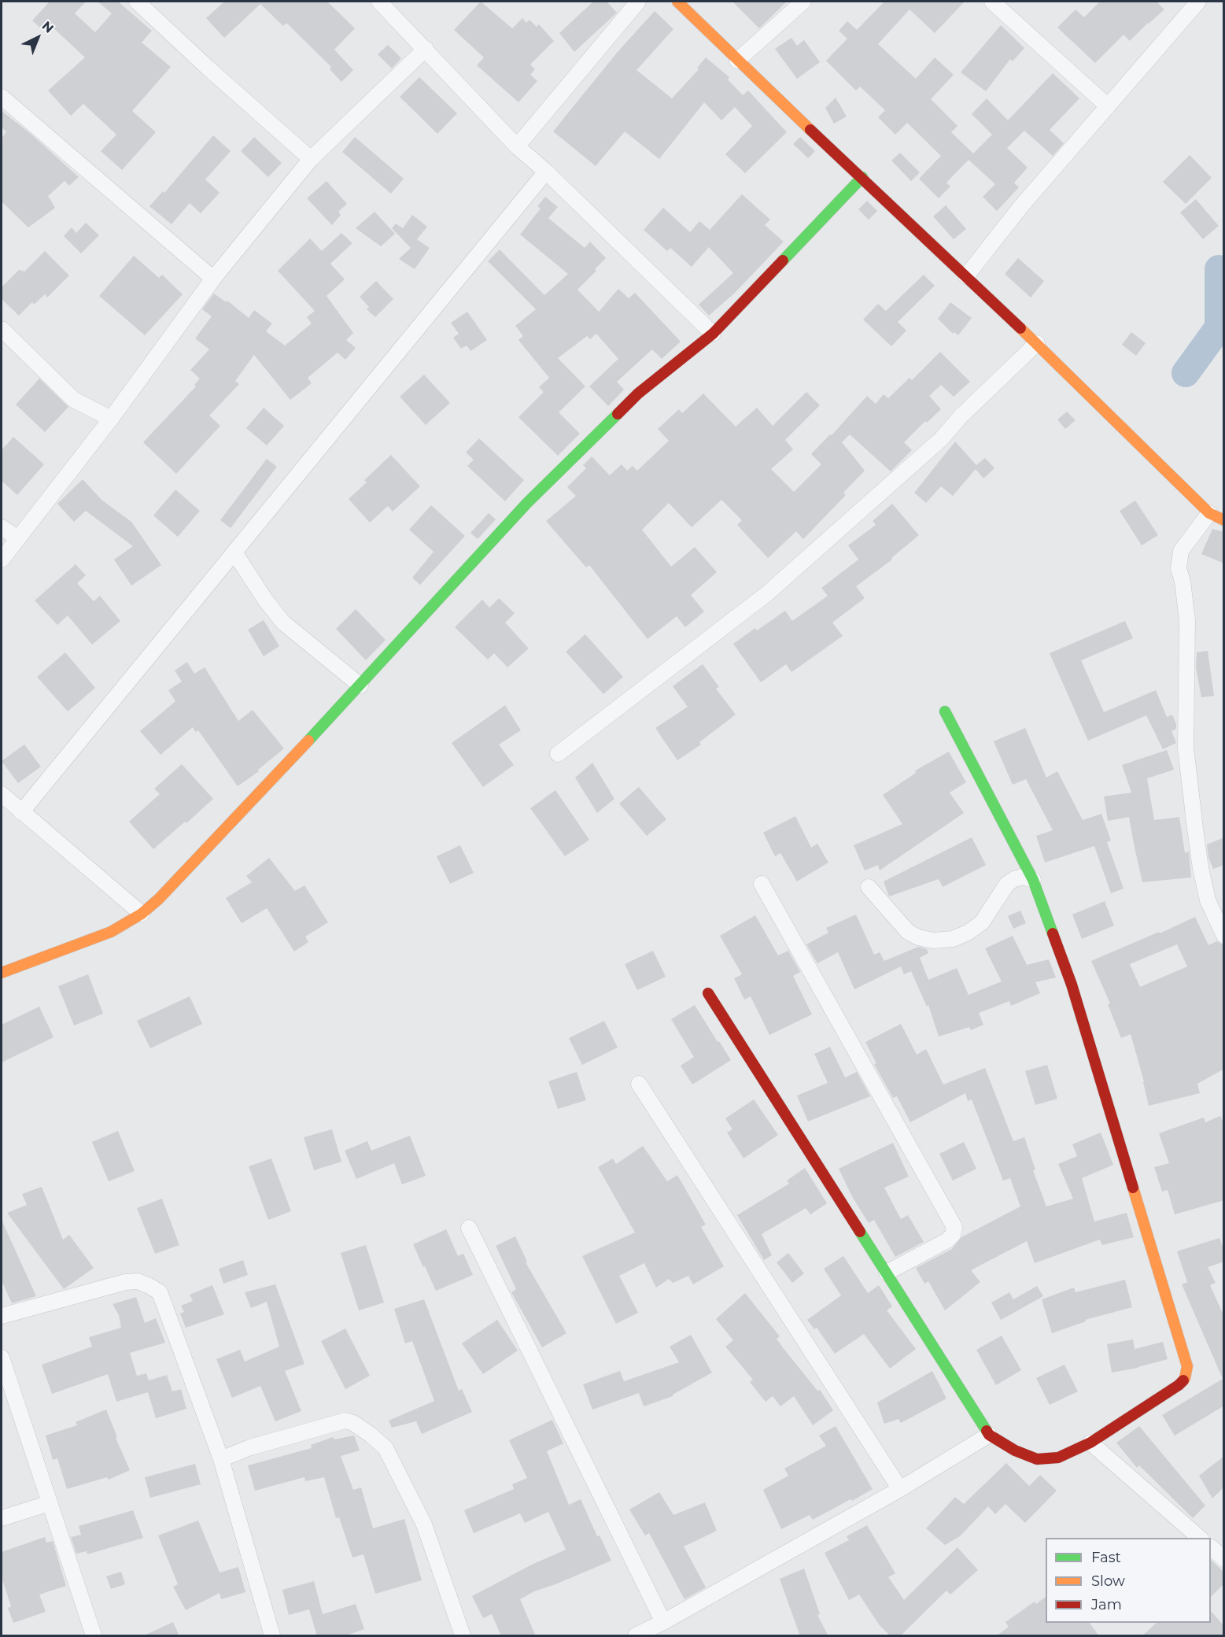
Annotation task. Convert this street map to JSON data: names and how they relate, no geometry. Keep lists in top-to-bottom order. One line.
{"legend":["Fast","Slow","Jam"],"north":"top right"}
